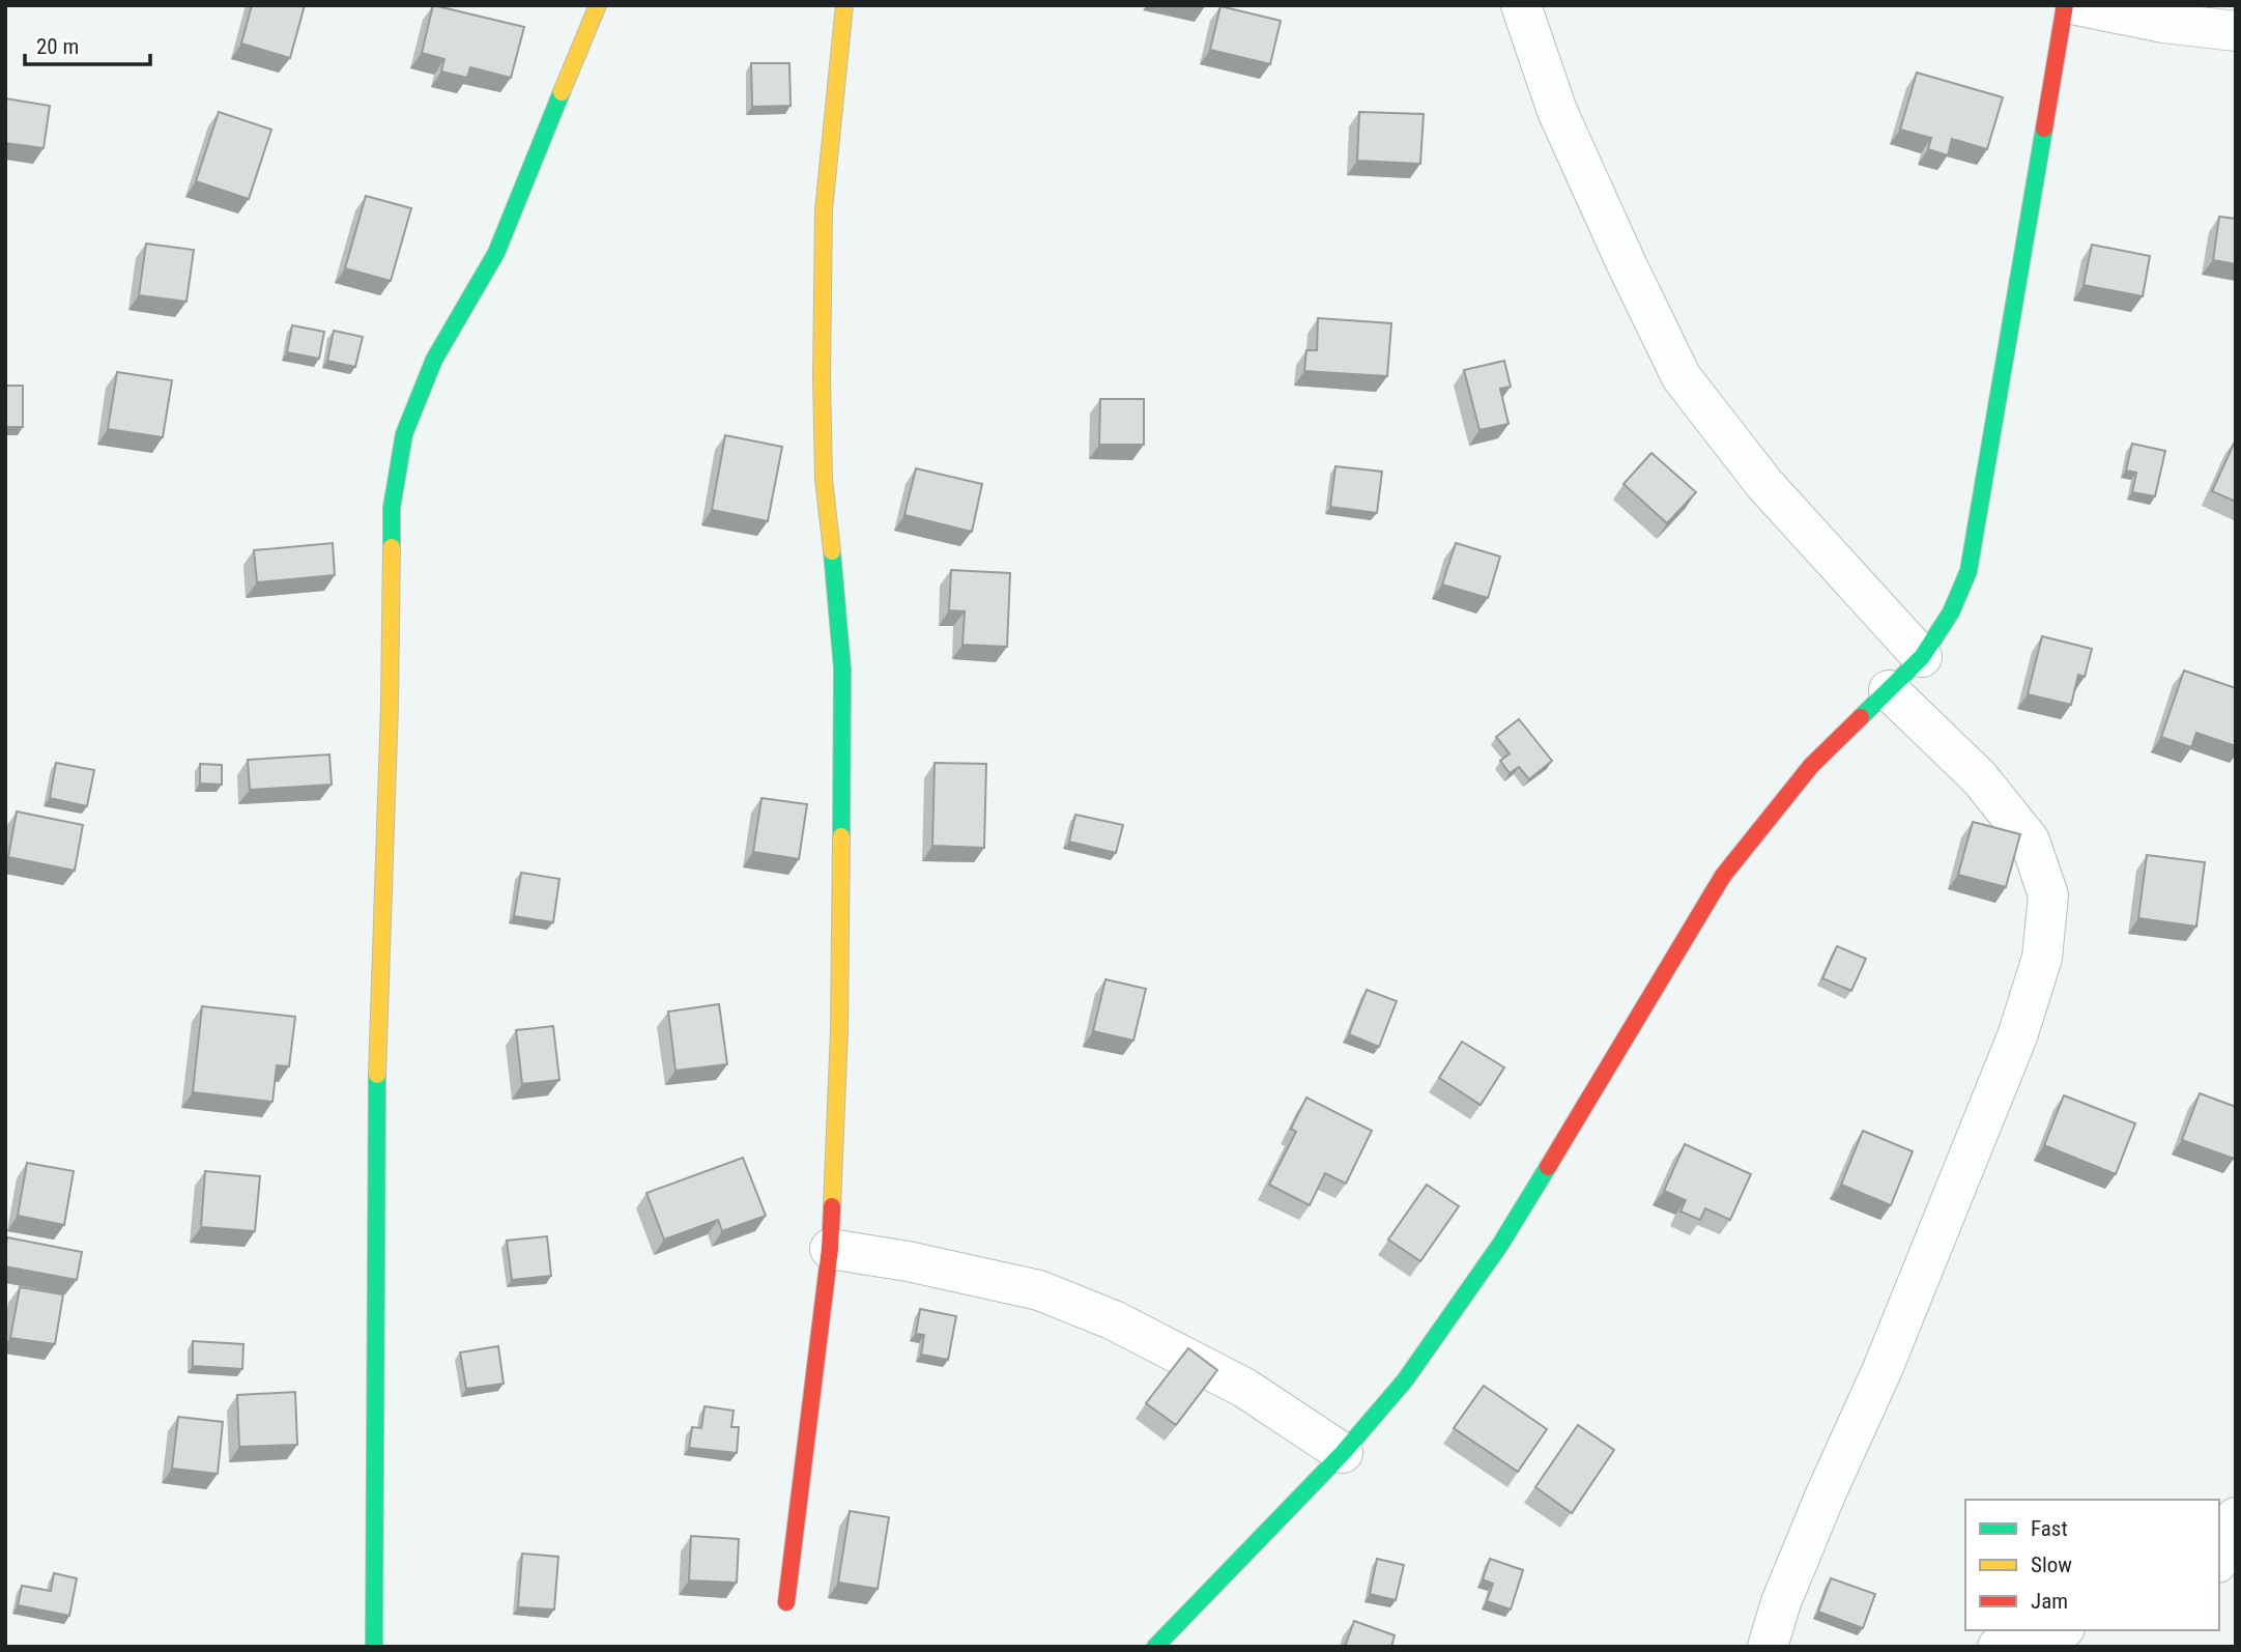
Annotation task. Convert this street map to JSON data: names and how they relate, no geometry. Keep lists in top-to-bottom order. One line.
{"legend":["Fast","Slow","Jam"],"scale_bar":"20 m"}
